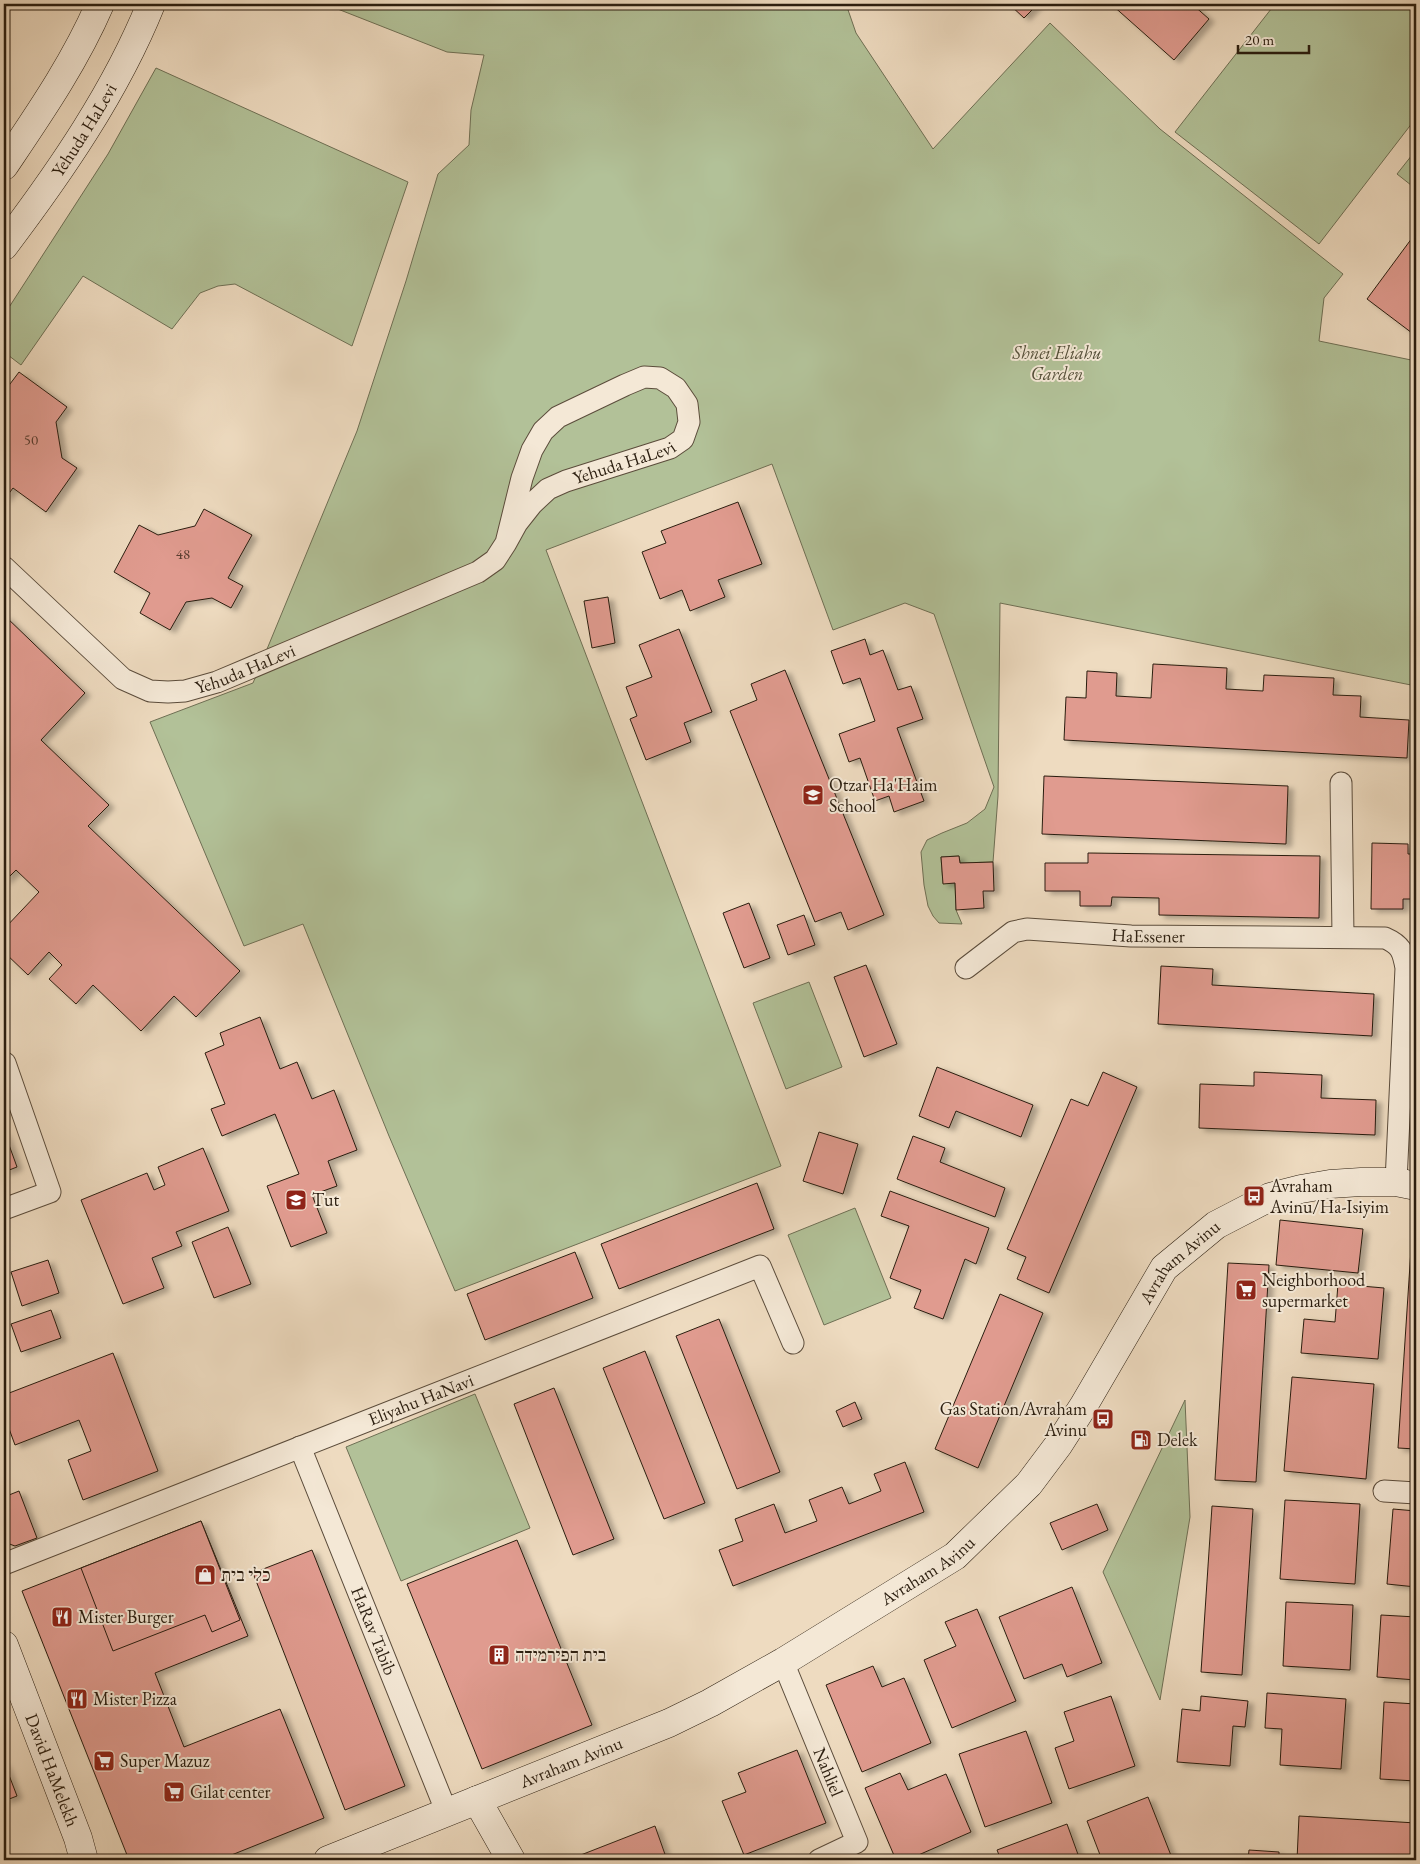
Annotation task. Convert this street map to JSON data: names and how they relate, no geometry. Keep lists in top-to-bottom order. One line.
{"streets":{"street":["Yehuda HaLevi","HaEssener","Avraham Avinu","Eliyahu HaNavi","HaRav Tabib","David HaMelekh","Nahliel"]},"crossings":[["HaEssener","Avraham Avinu"],["Avraham Avinu","HaRav Tabib"],["Avraham Avinu","Nahliel"],["Eliyahu HaNavi","HaRav Tabib"]],"parks":["Shnei Eliahu Garden"],"places":{"school or university":["Otzar Ha'Haim School","Tut"],"bus stop":["Avraham Avinu/Ha-Isiyim","Gas Station/Avraham Avinu"],"supermarket":["Neighborhood supermarket","Super Mazuz","Gilat center"],"fuel station":["Delek"],"shop":["כלי בית"],"restaurant":["Mister Burger","Mister Pizza"],"building":["בית הפירמידה"]},"house_numbers":["50","48"],"scale_bar":"20 m"}
